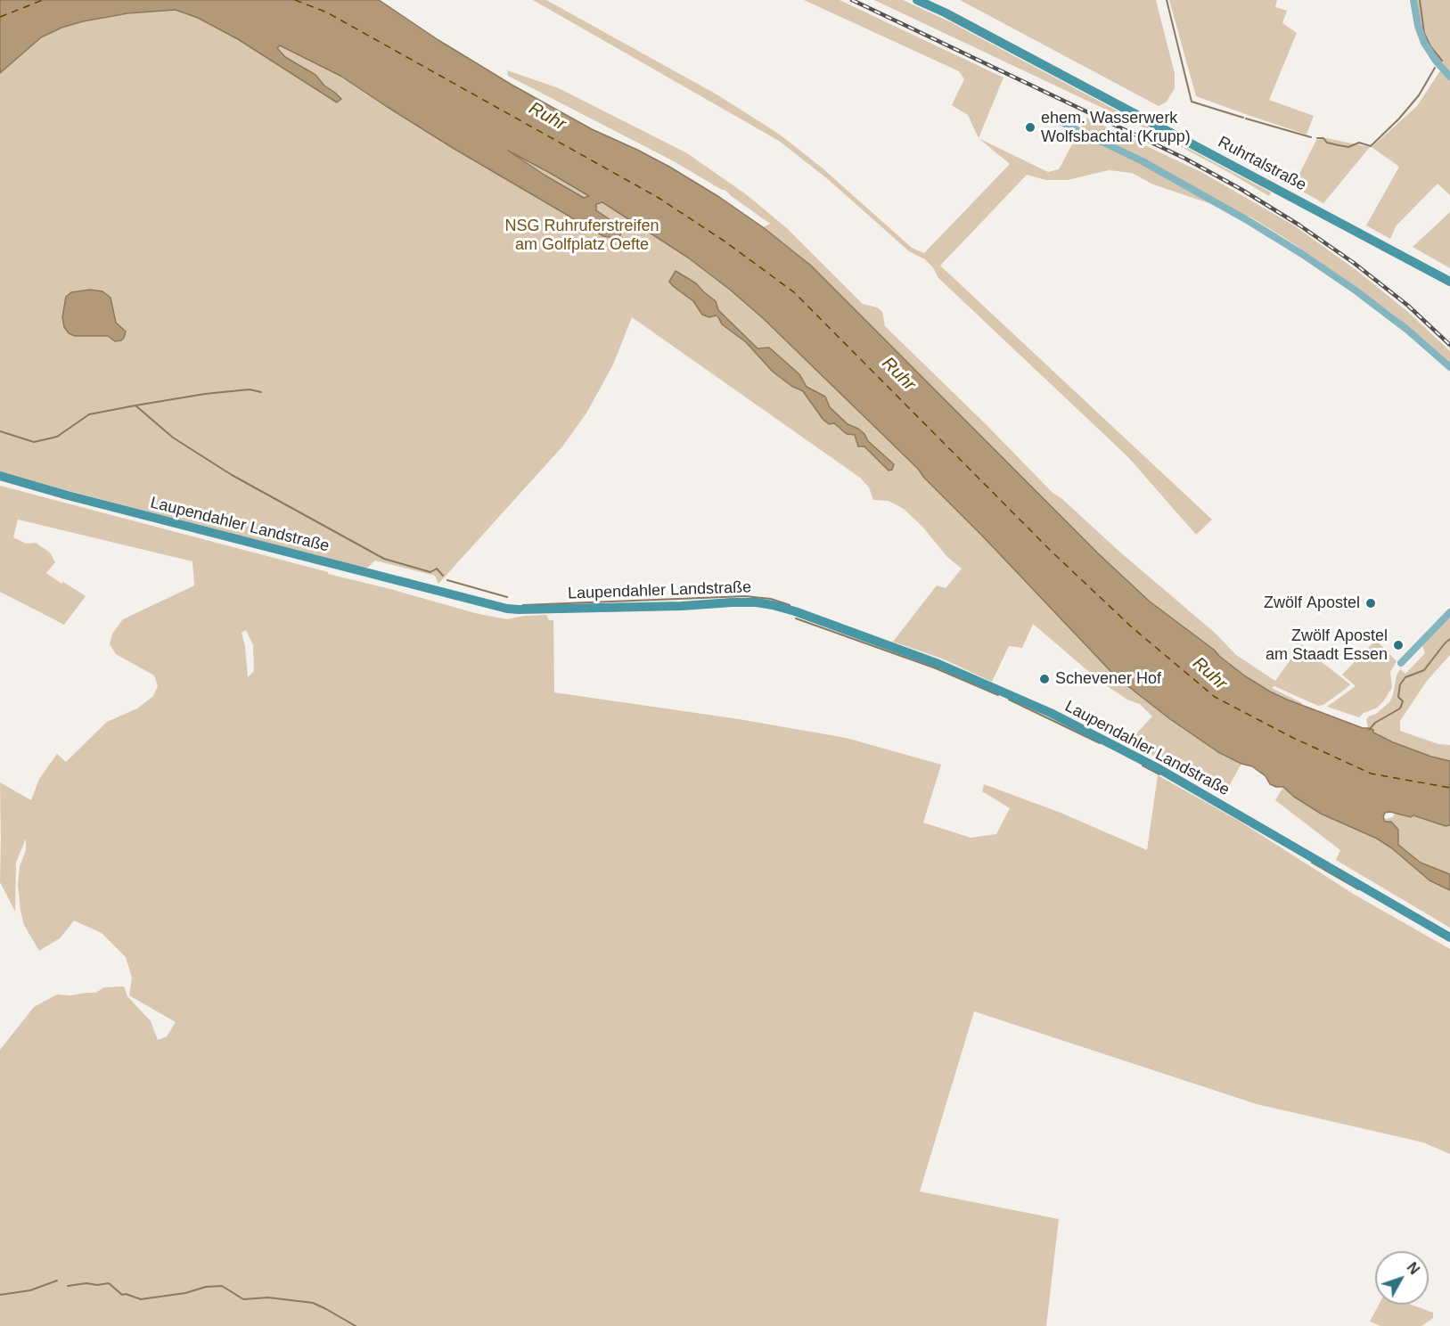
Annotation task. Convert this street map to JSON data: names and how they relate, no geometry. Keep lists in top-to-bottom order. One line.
{"streets":{"main road":["Ruhrtalstraße","Laupendahler Landstraße"]},"water":["Ruhr"],"parks":["NSG Ruhruferstreifen am Golfplatz Oefte"],"places":["ehem. Wasserwerk Wolfsbachtal (Krupp)","Zwölf Apostel","Zwölf Apostel am Staadt Essen","Schevener Hof"],"north":"top right"}
